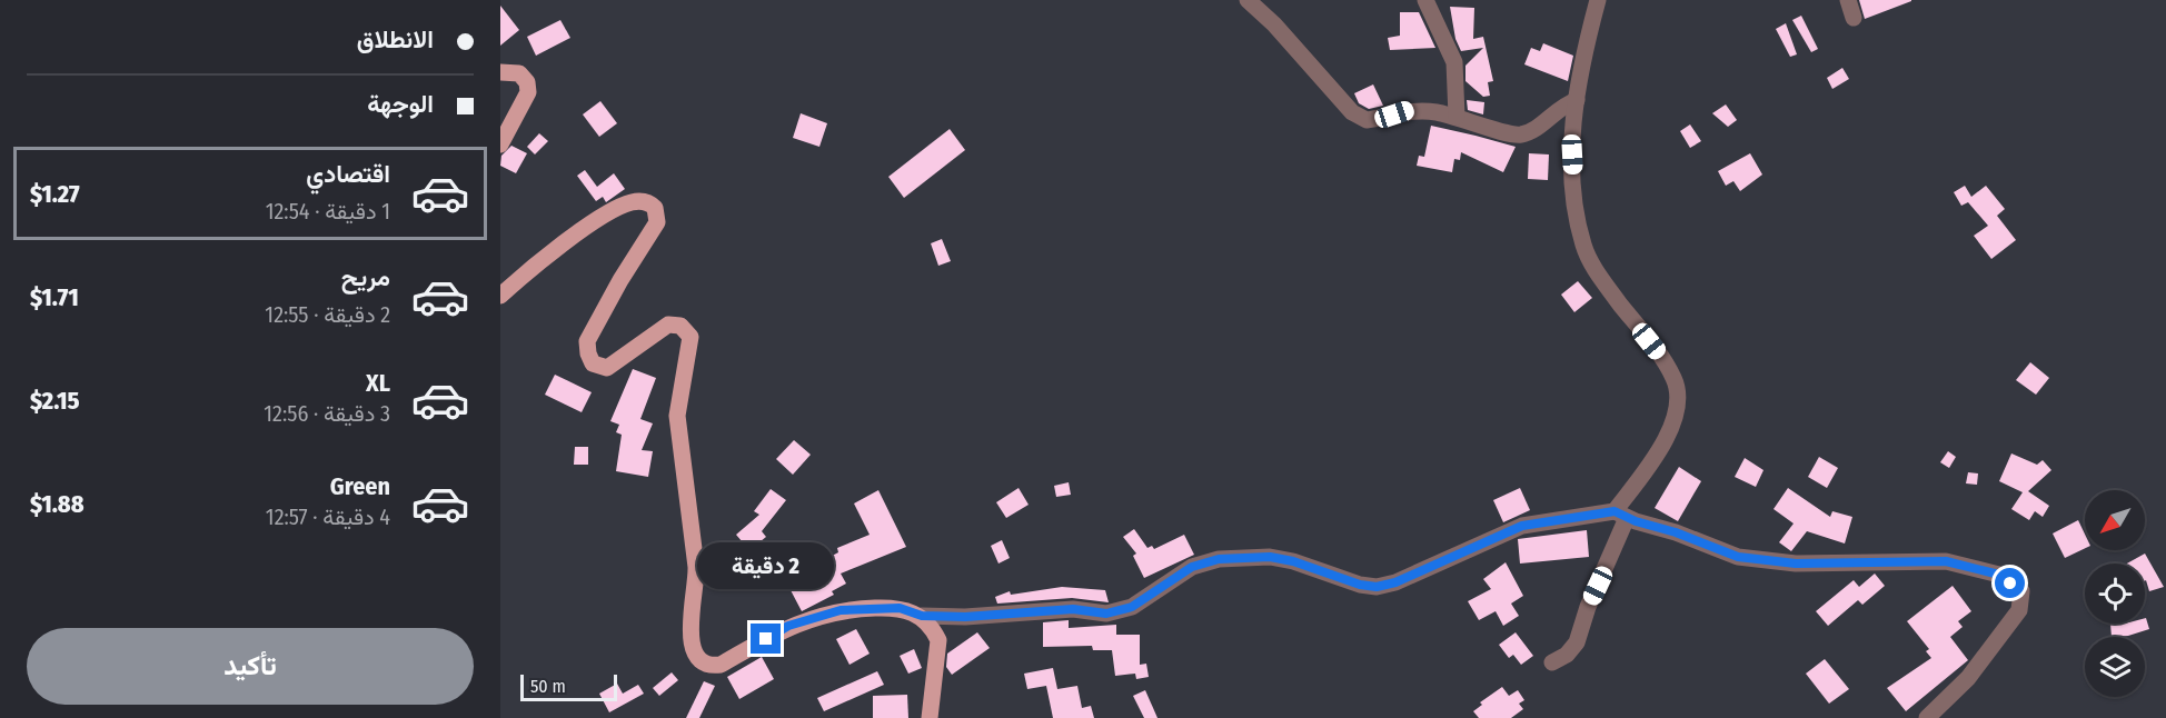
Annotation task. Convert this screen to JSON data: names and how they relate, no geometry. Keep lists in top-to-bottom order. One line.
{"scale_bar":"50 m","north":"bottom left","page":{"banner":["الانطلاق","الوجهة"],"list":[{"name":"اقتصادي","note":"1 دقيقة · 12:54","value":"$1.27"},{"name":"مريح","note":"2 دقيقة · 12:55","value":"$1.71"},{"name":"XL","note":"3 دقيقة · 12:56","value":"$2.15"},{"name":"Green","note":"4 دقيقة · 12:57","value":"$1.88"}],"bubble":"2 دقيقة","buttons":"تأكيد","scale":"50 m"}}
